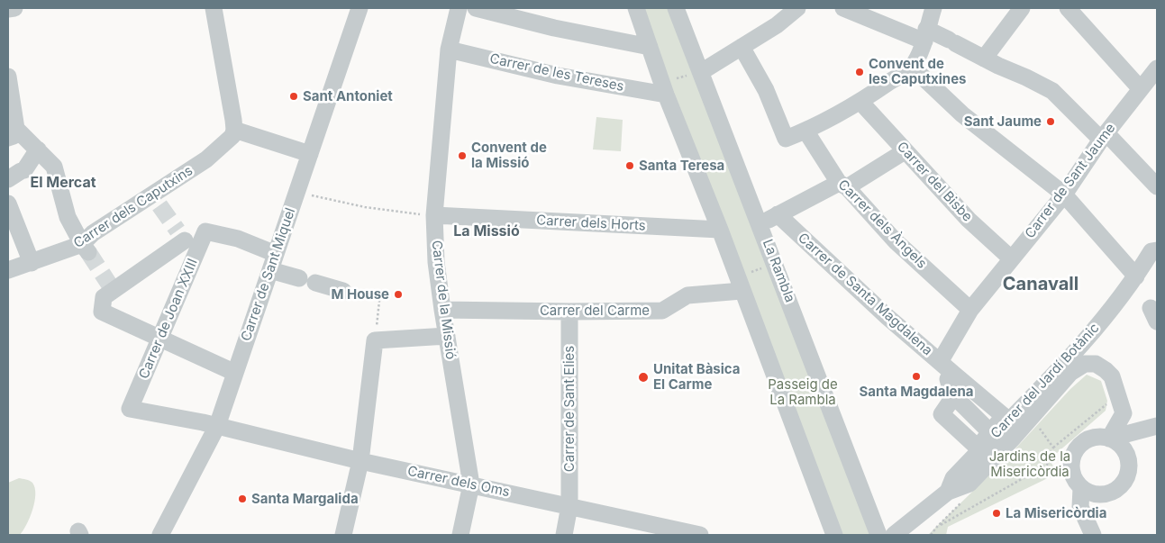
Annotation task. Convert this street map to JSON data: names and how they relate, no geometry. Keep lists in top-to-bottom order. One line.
{"streets":{"street":["Carrer de les Tereses","Carrer de Sant Jaume","Carrer del Bisbe","Carrer dels Caputxins","Carrer dels Horts","Carrer dels Àngels","La Rambla","Carrer de Sant Miquel","Carrer de Santa Magdalena","Carrer de la Missió","Carrer del Carme","Carrer de Joan XXIII","Carrer del Jardí Botànic","Carrer de Sant Elies","Carrer dels Oms"]},"crossings":[["Carrer de les Tereses","Carrer de la Missió"],["Carrer de Sant Jaume","Carrer del Bisbe"],["Carrer de Sant Jaume","Carrer dels Àngels"],["Carrer de Sant Jaume","Carrer de Santa Magdalena"],["Carrer dels Horts","Carrer de la Missió"],["Carrer de Sant Miquel","Carrer dels Oms"],["Carrer de Santa Magdalena","Carrer del Jardí Botànic"],["Carrer de la Missió","Carrer del Carme"],["Carrer de la Missió","Carrer dels Oms"],["Carrer del Carme","Carrer de Sant Elies"],["Carrer de Joan XXIII","Carrer dels Oms"],["Carrer de Sant Elies","Carrer dels Oms"]],"districts":["El Mercat","La Missió","Canavall"],"parks":["Passeig de La Rambla","Jardins de la Misericòrdia"],"places":["Convent de les Caputxines","Sant Antoniet","Sant Jaume","Convent de la Missió","Santa Teresa","M House","Santa Magdalena","Unitat Bàsica El Carme","Santa Margalida","La Misericòrdia"]}
